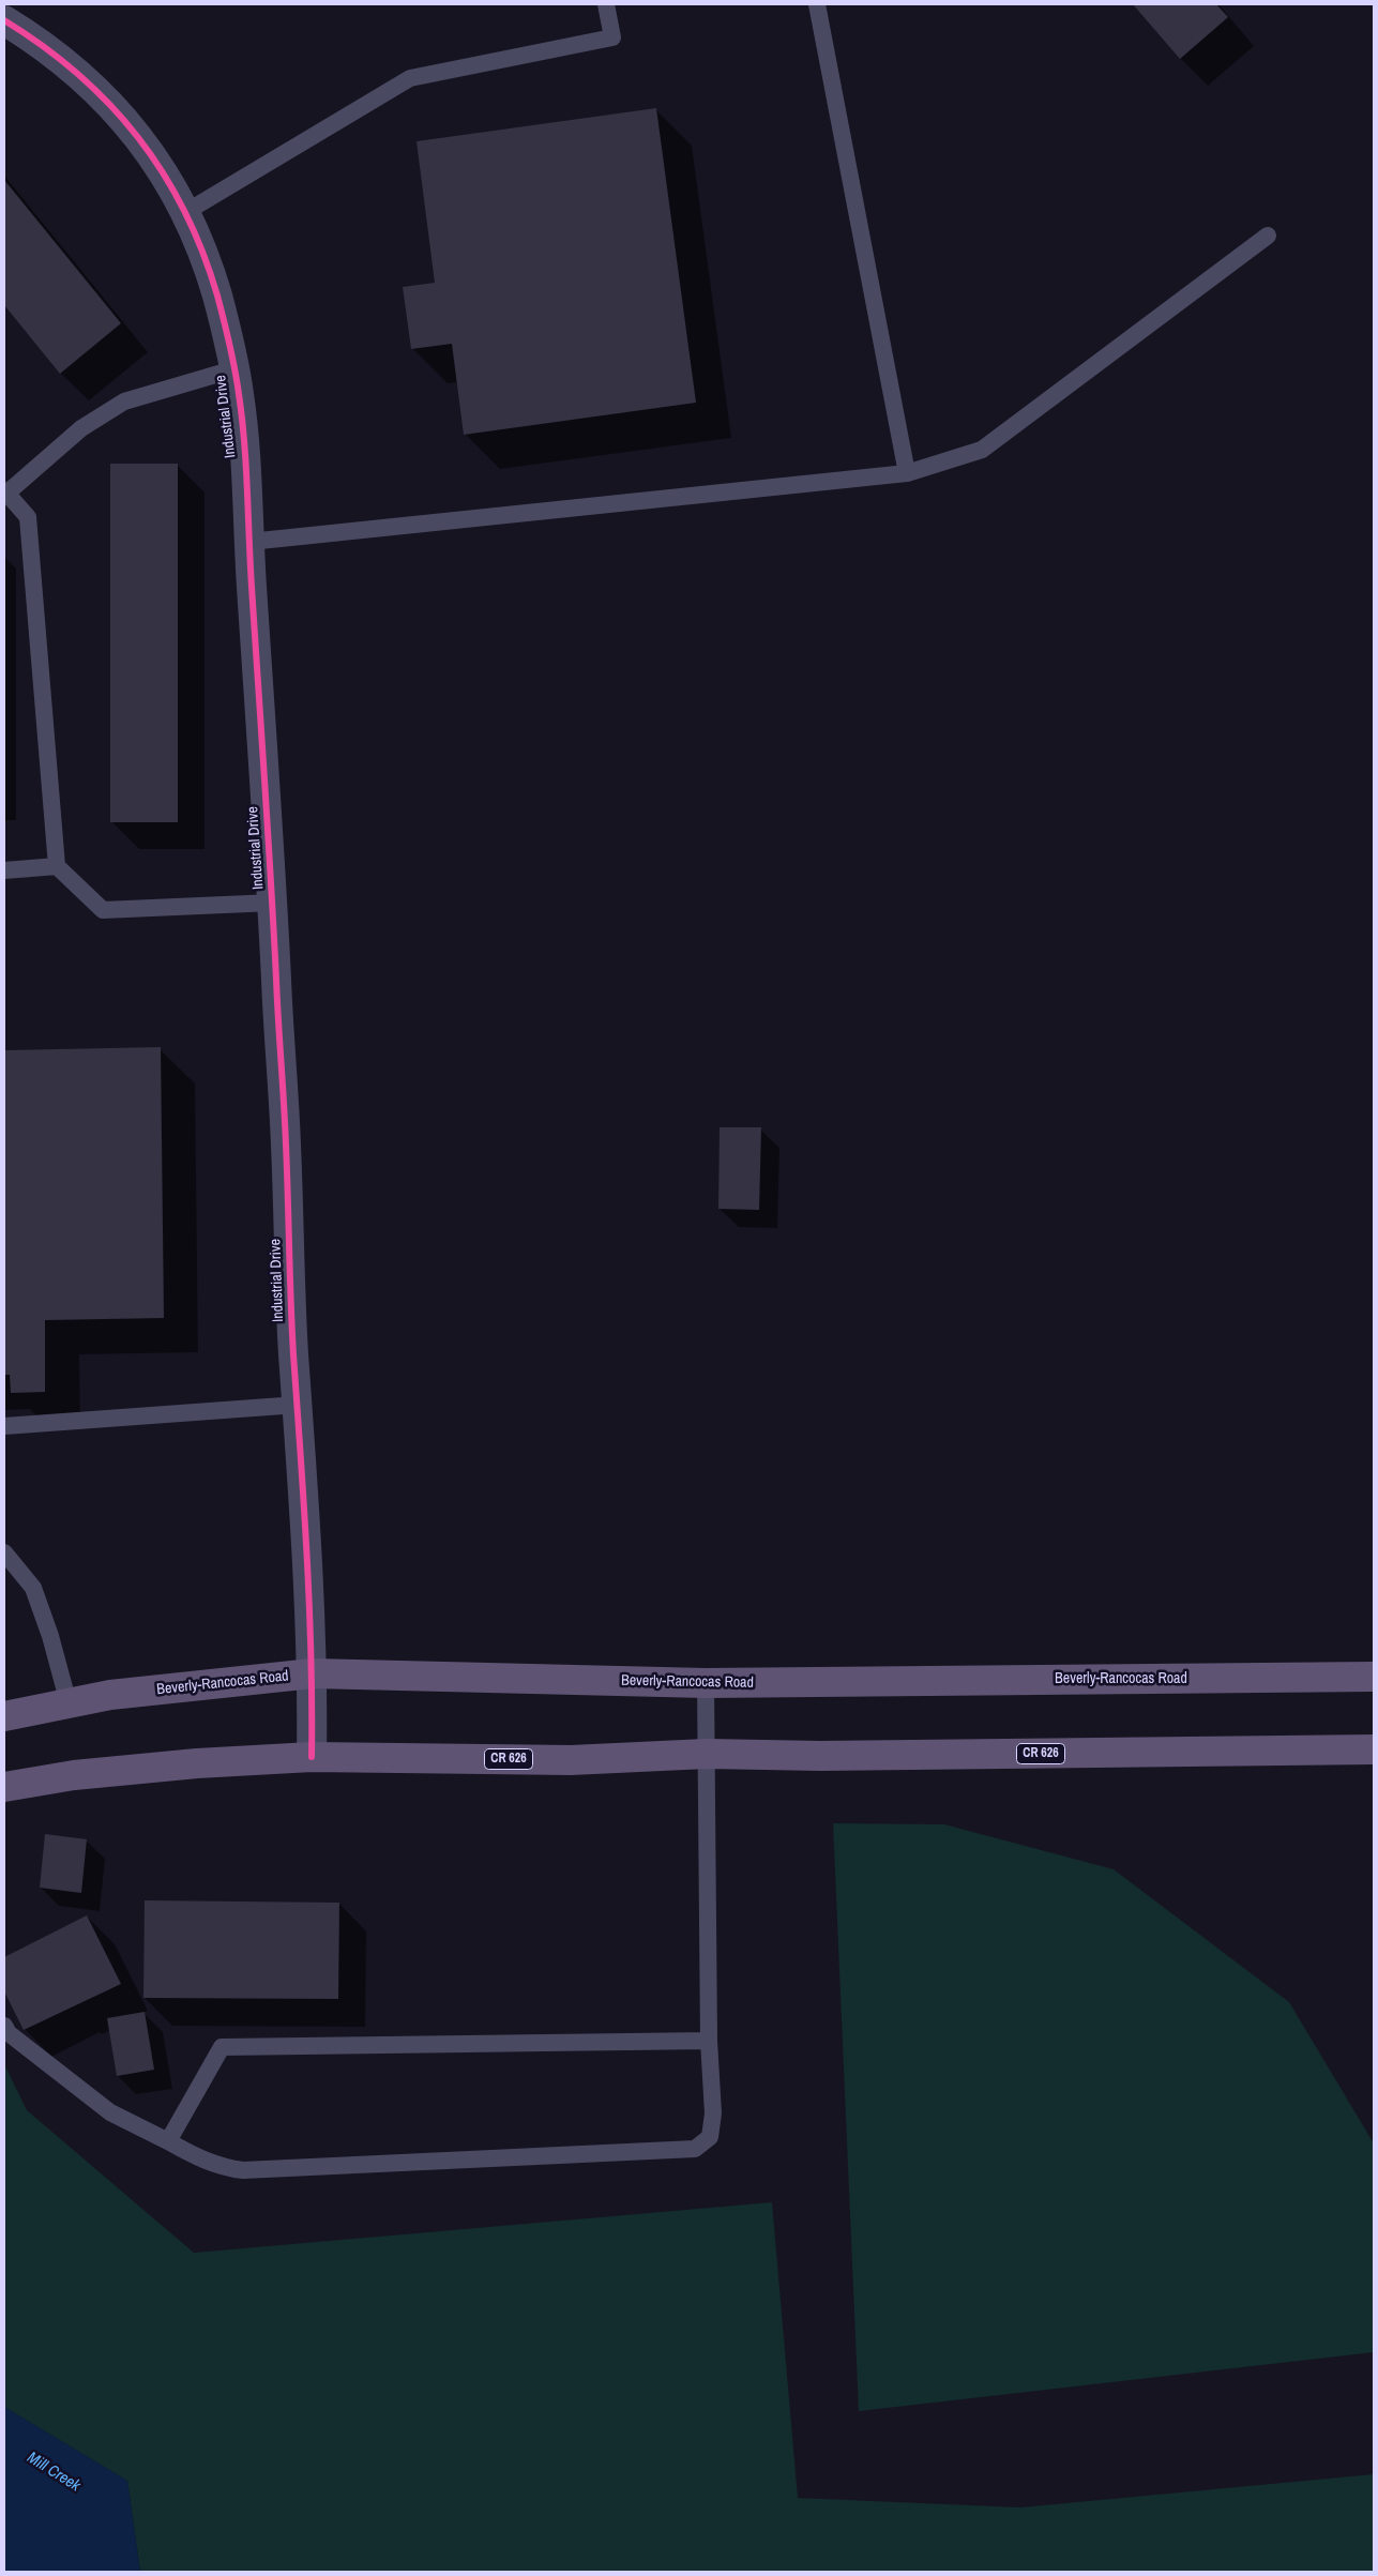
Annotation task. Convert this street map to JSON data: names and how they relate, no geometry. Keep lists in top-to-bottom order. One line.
{"streets":{"main road":["Beverly-Rancocas Road","CR 626"],"street":["Industrial Drive"]},"crossings":[["Industrial Drive","Beverly-Rancocas Road"],["Industrial Drive","CR 626"]],"water":["Mill Creek"]}
